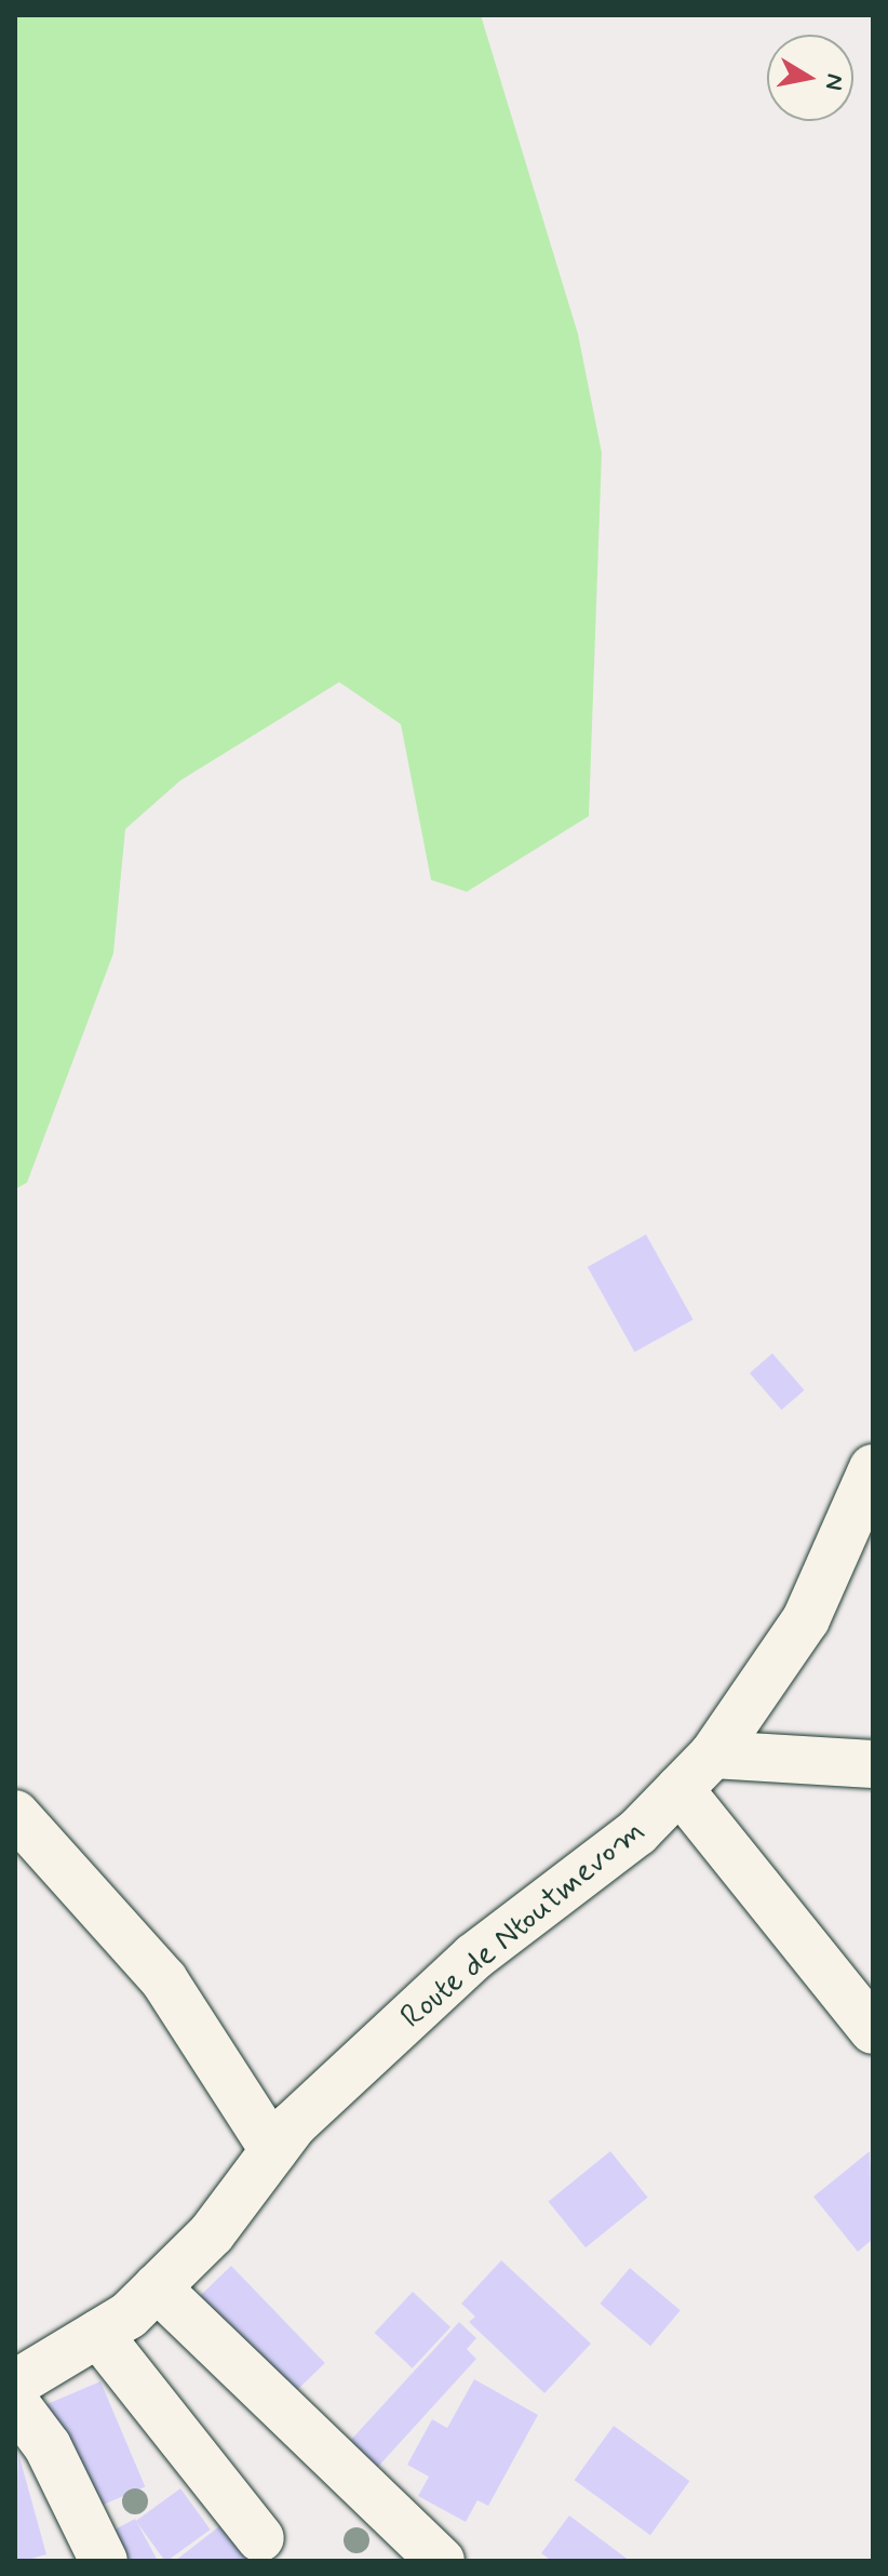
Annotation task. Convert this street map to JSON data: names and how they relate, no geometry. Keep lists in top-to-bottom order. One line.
{"streets":{"street":["Route de Ntoutmevom"]},"north":"right"}
